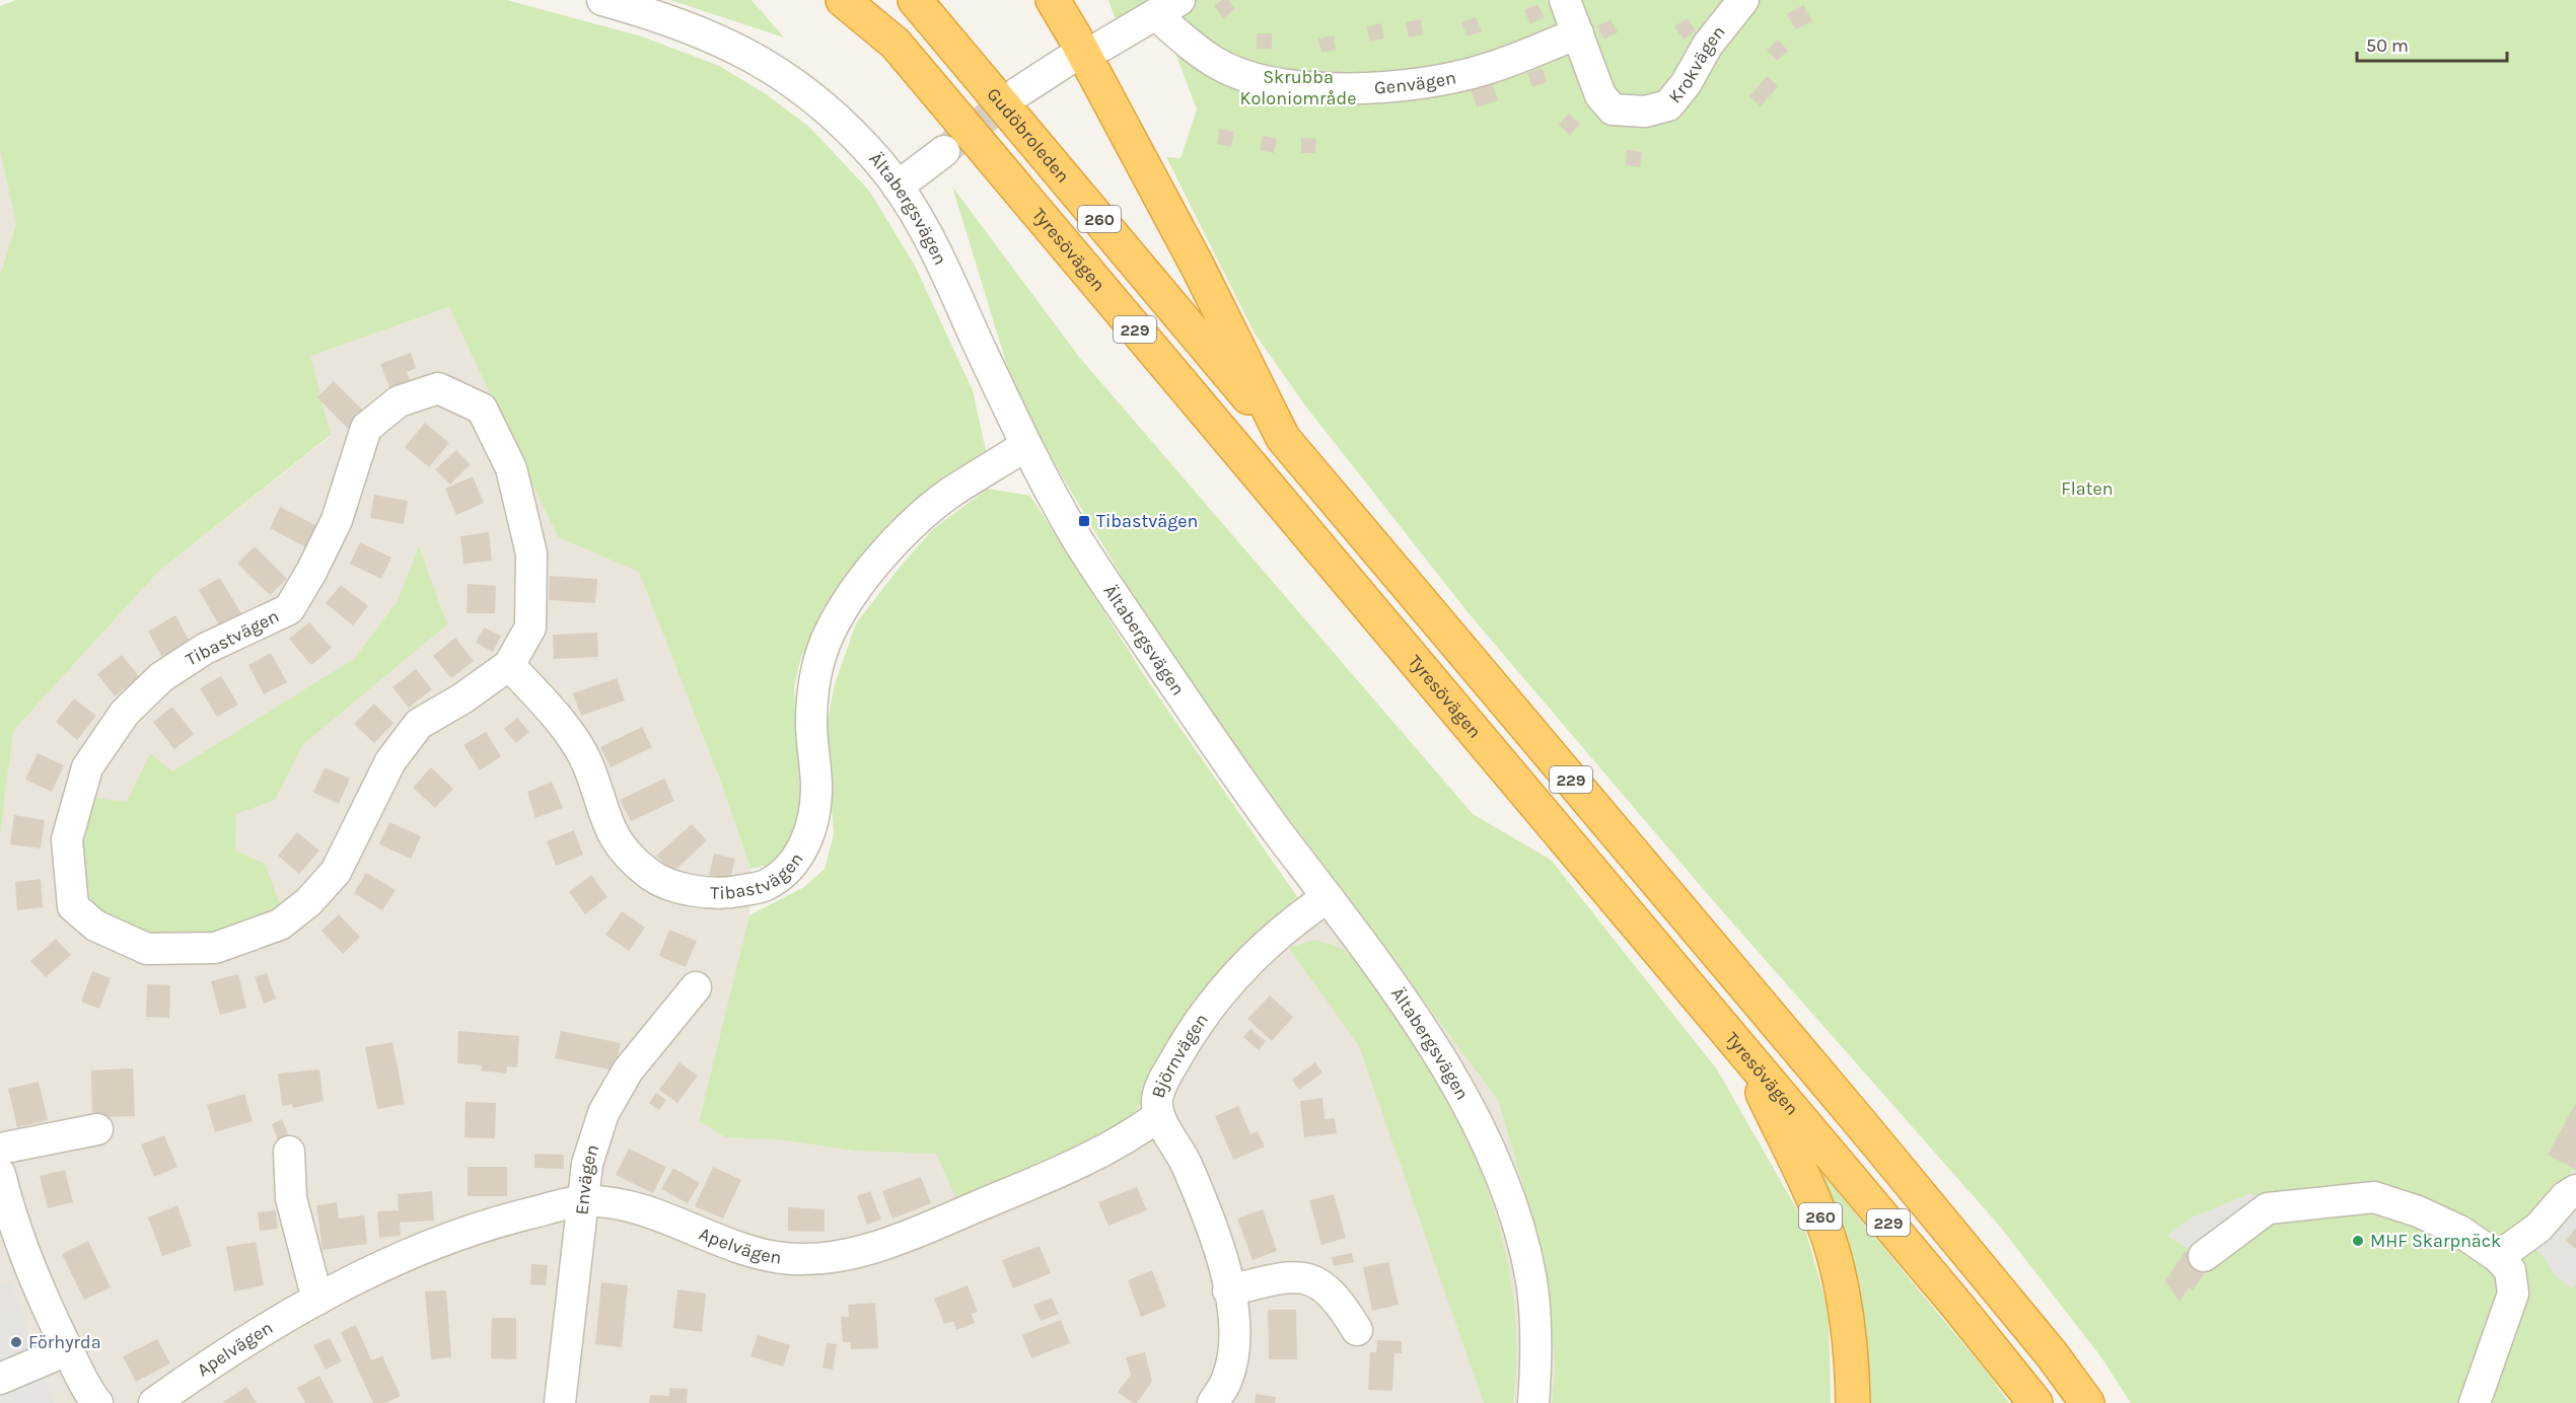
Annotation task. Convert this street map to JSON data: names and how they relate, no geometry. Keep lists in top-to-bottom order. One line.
{"streets":{"highway":["Gudöbroleden","260","Tyresövägen","229"],"street":["Krokvägen","Genvägen","Ältabergsvägen","Tibastvägen","Björnvägen","Envägen","Apelvägen"]},"crossings":[["Krokvägen","Genvägen"],["Gudöbroleden","229"],["Ältabergsvägen","Tibastvägen"],["Ältabergsvägen","Björnvägen"],["260","Tyresövägen"],["Björnvägen","Apelvägen"],["Envägen","Apelvägen"]],"parks":["Skrubba Koloniområde","Flaten"],"places":{"transit":["Tibastvägen"],"other":["MHF Skarpnäck","Förhyrda"]},"scale_bar":"50 m"}
